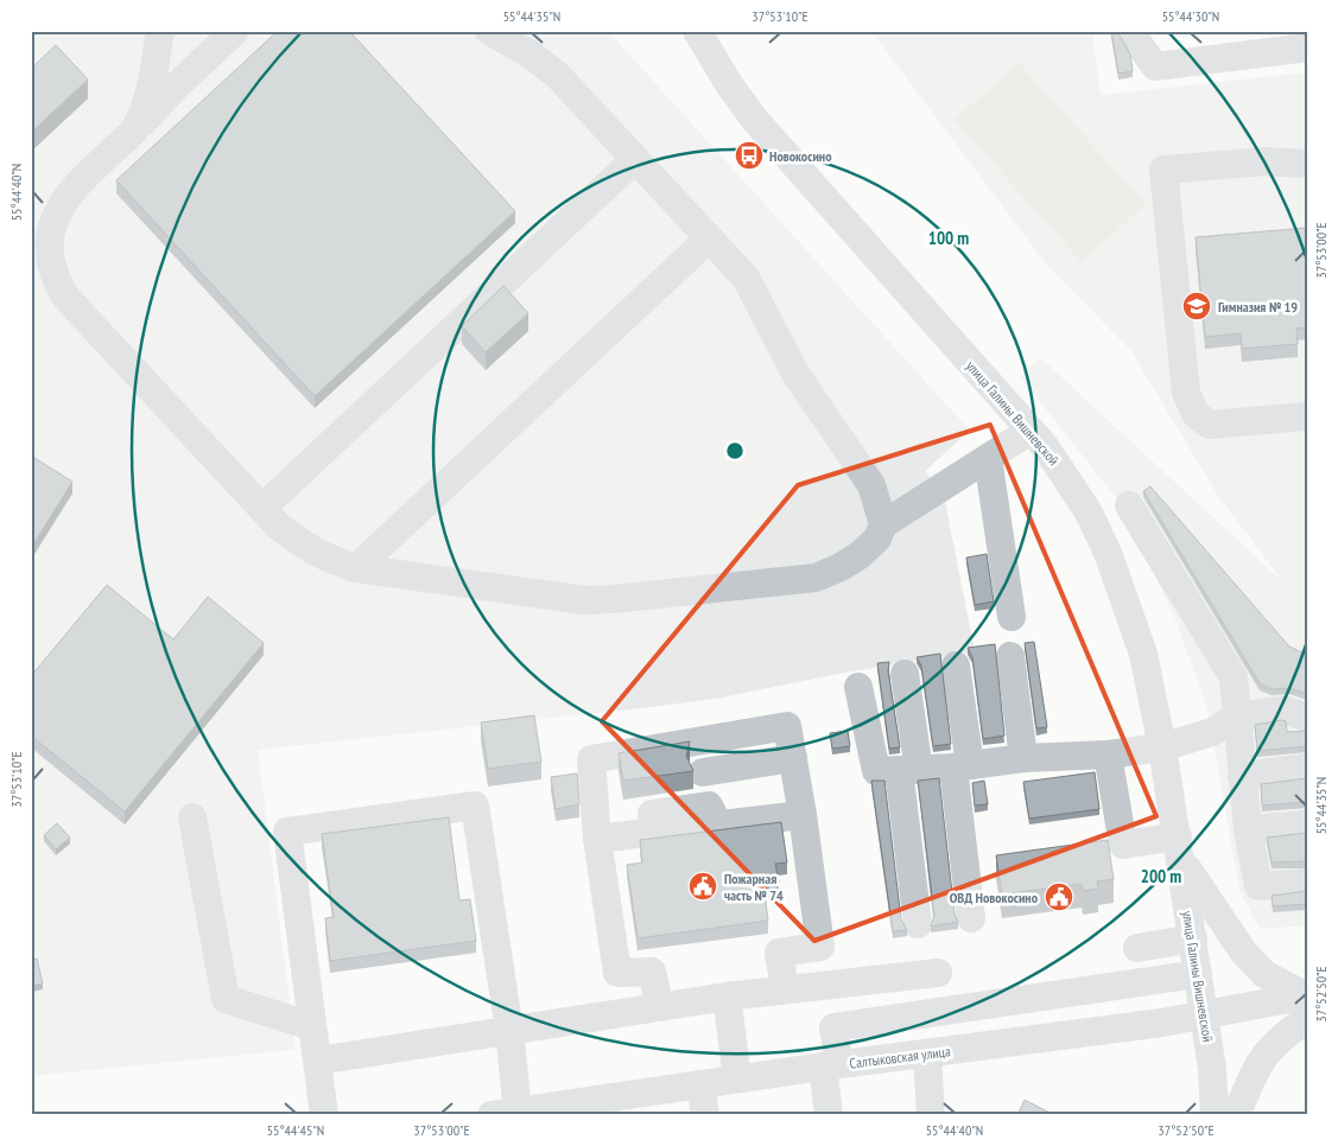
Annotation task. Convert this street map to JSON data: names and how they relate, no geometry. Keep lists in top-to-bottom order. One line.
{"streets":{"street":["улица Галины Вишневской","Салтыковская улица"]},"crossings":[["улица Галины Вишневской","Салтыковская улица"]],"places":{"bus stop":["Новокосино"],"school or university":["Гимназия № 19"],"public building":["Пожарная часть № 74","ОВД Новокосино"]},"coordinates":["55°44'35\"N","37°53'10\"E","55°44'30\"N","55°44'40\"N","37°53'00\"E","37°52'50\"E","55°44'45\"N"],"rings":["100 m","200 m"]}
